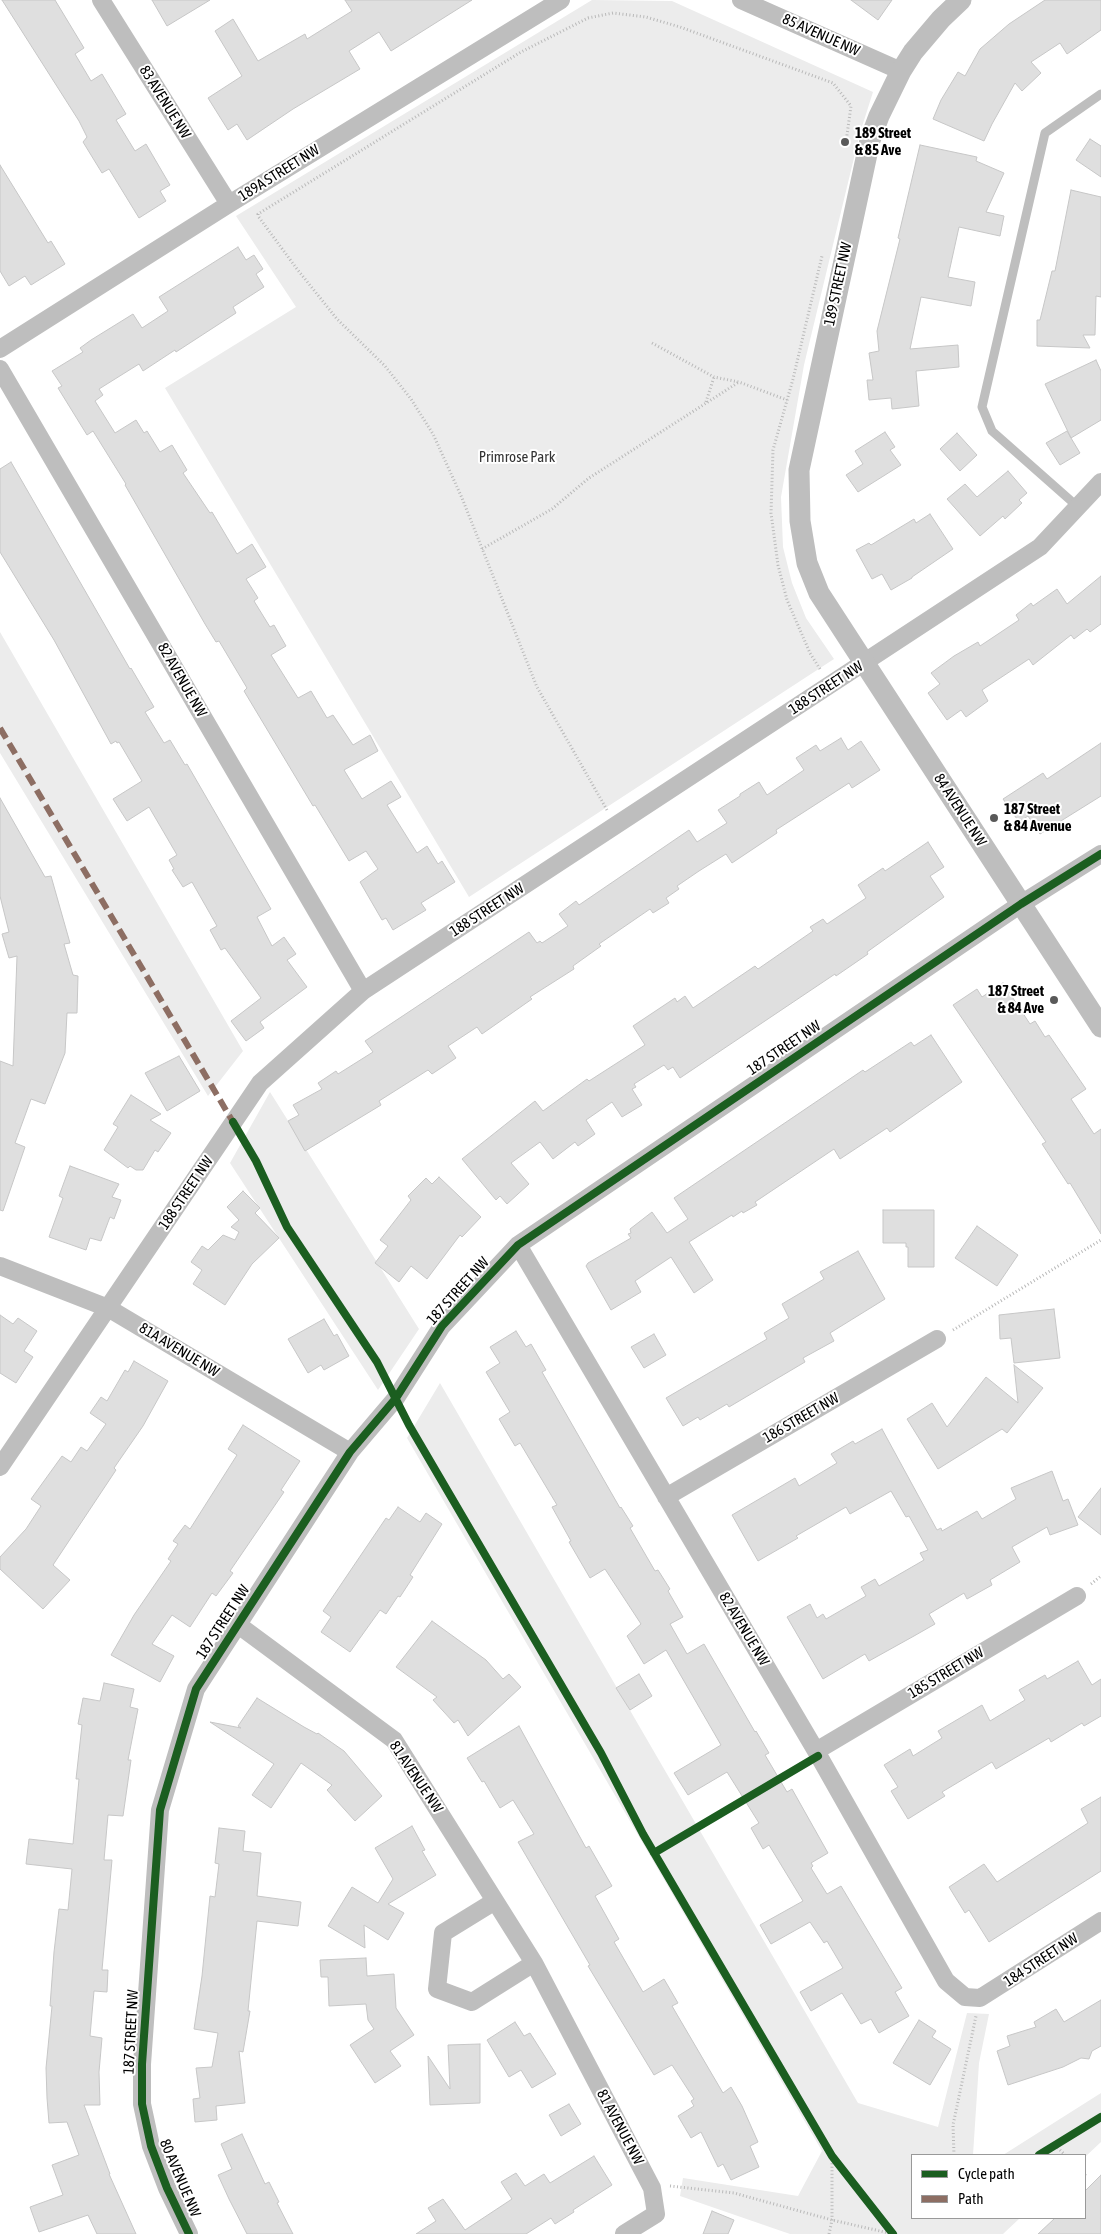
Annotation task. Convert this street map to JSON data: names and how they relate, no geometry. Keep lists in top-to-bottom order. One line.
{"streets":{"street":["85 AVENUE NW","83 AVENUE NW","189A STREET NW","189 STREET NW","82 AVENUE NW","188 STREET NW","84 AVENUE NW","187 STREET NW","81A AVENUE NW","186 STREET NW","185 STREET NW","81 AVENUE NW","184 STREET NW","80 AVENUE NW"]},"crossings":[["85 AVENUE NW","189 STREET NW"],["83 AVENUE NW","189A STREET NW"],["189 STREET NW","84 AVENUE NW"],["82 AVENUE NW","188 STREET NW"],["82 AVENUE NW","187 STREET NW"],["82 AVENUE NW","186 STREET NW"],["82 AVENUE NW","185 STREET NW"],["82 AVENUE NW","184 STREET NW"],["188 STREET NW","84 AVENUE NW"],["188 STREET NW","81A AVENUE NW"],["84 AVENUE NW","187 STREET NW"],["187 STREET NW","81A AVENUE NW"],["187 STREET NW","81 AVENUE NW"],["187 STREET NW","80 AVENUE NW"]],"parks":["Primrose Park"],"places":["189 Street & 85 Ave","187 Street & 84 Avenue","187 Street & 84 Ave"],"legend":["Cycle path","Path"]}
